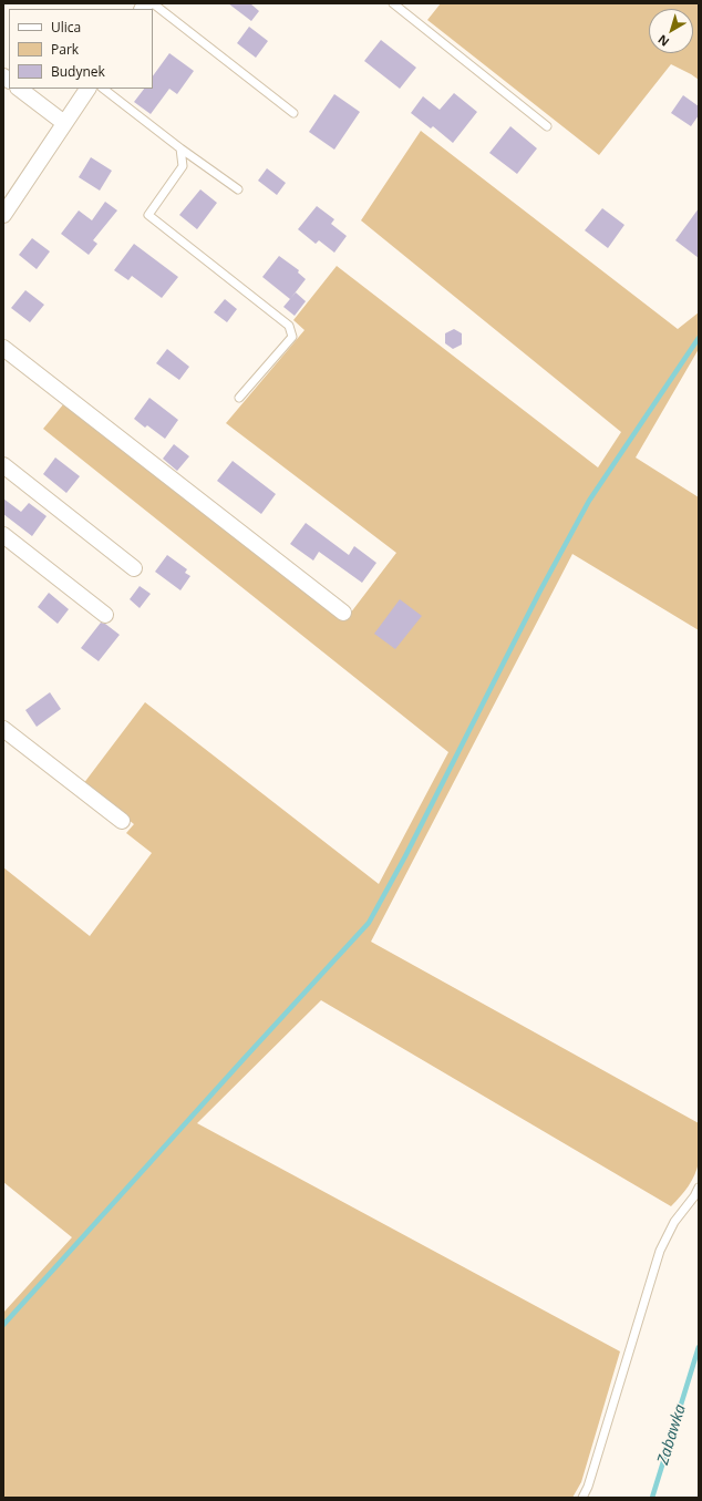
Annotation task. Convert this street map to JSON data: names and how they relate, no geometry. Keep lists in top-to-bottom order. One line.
{"water":["Zabawka"],"legend":["Ulica","Park","Budynek"],"north":"bottom left"}
